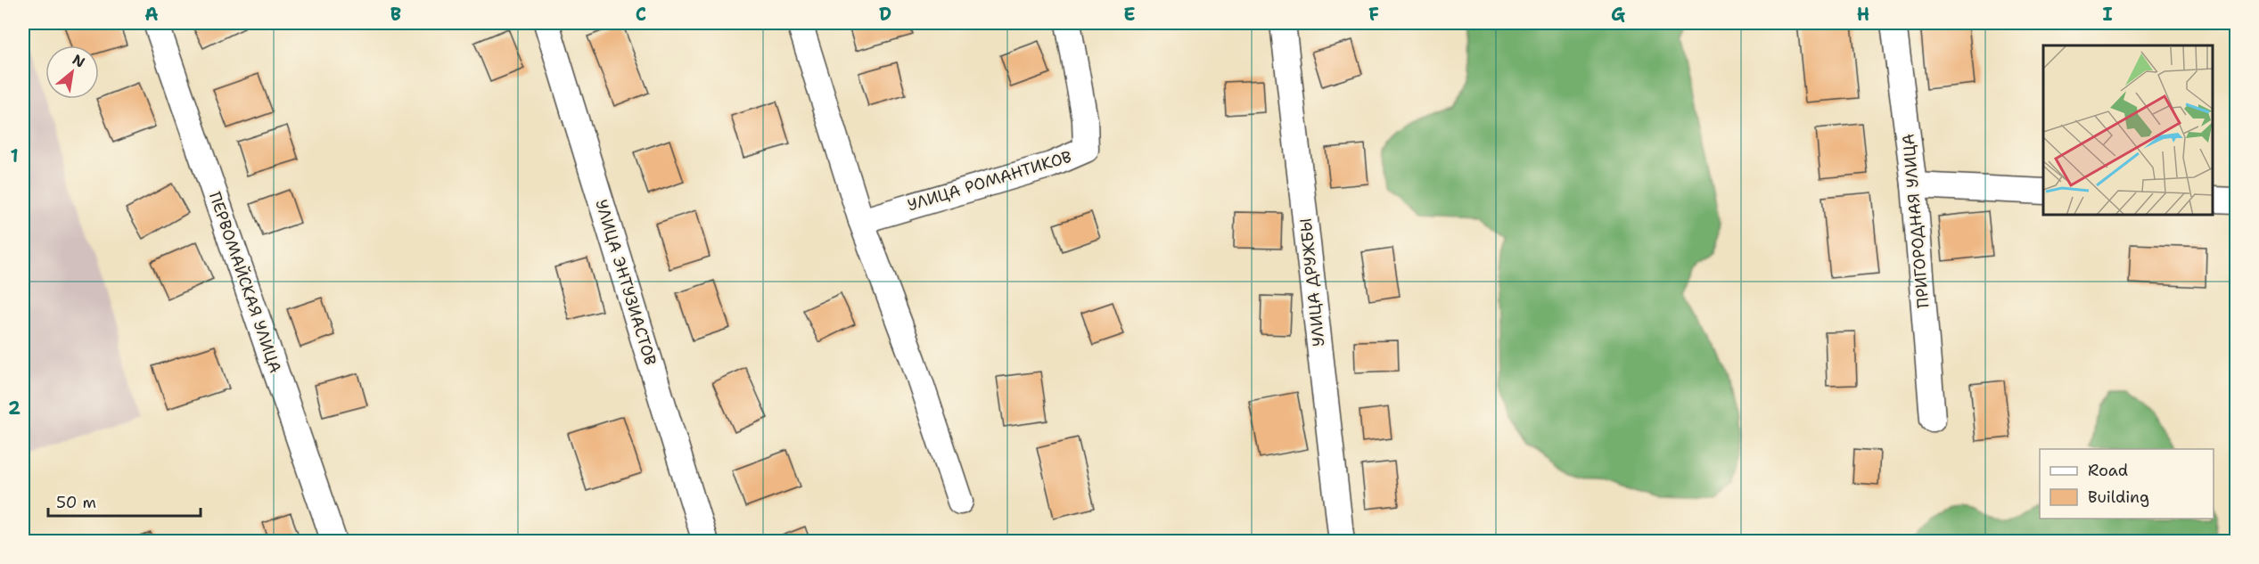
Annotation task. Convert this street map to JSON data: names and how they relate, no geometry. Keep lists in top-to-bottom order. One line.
{"streets":{"street":["УЛИЦА РОМАНТИКОВ","ПРИГОРОДНАЯ УЛИЦА","ПЕРВОМАЙСКАЯ УЛИЦА","УЛИЦА ЭНТУЗИАСТОВ","УЛИЦА ДРУЖБЫ"]},"legend":["Road","Building"],"scale_bar":"50 m","north":"top right","grid":{"columns":["A","B","C","D","E","F","G","H","I"],"rows":["1","2"]}}
